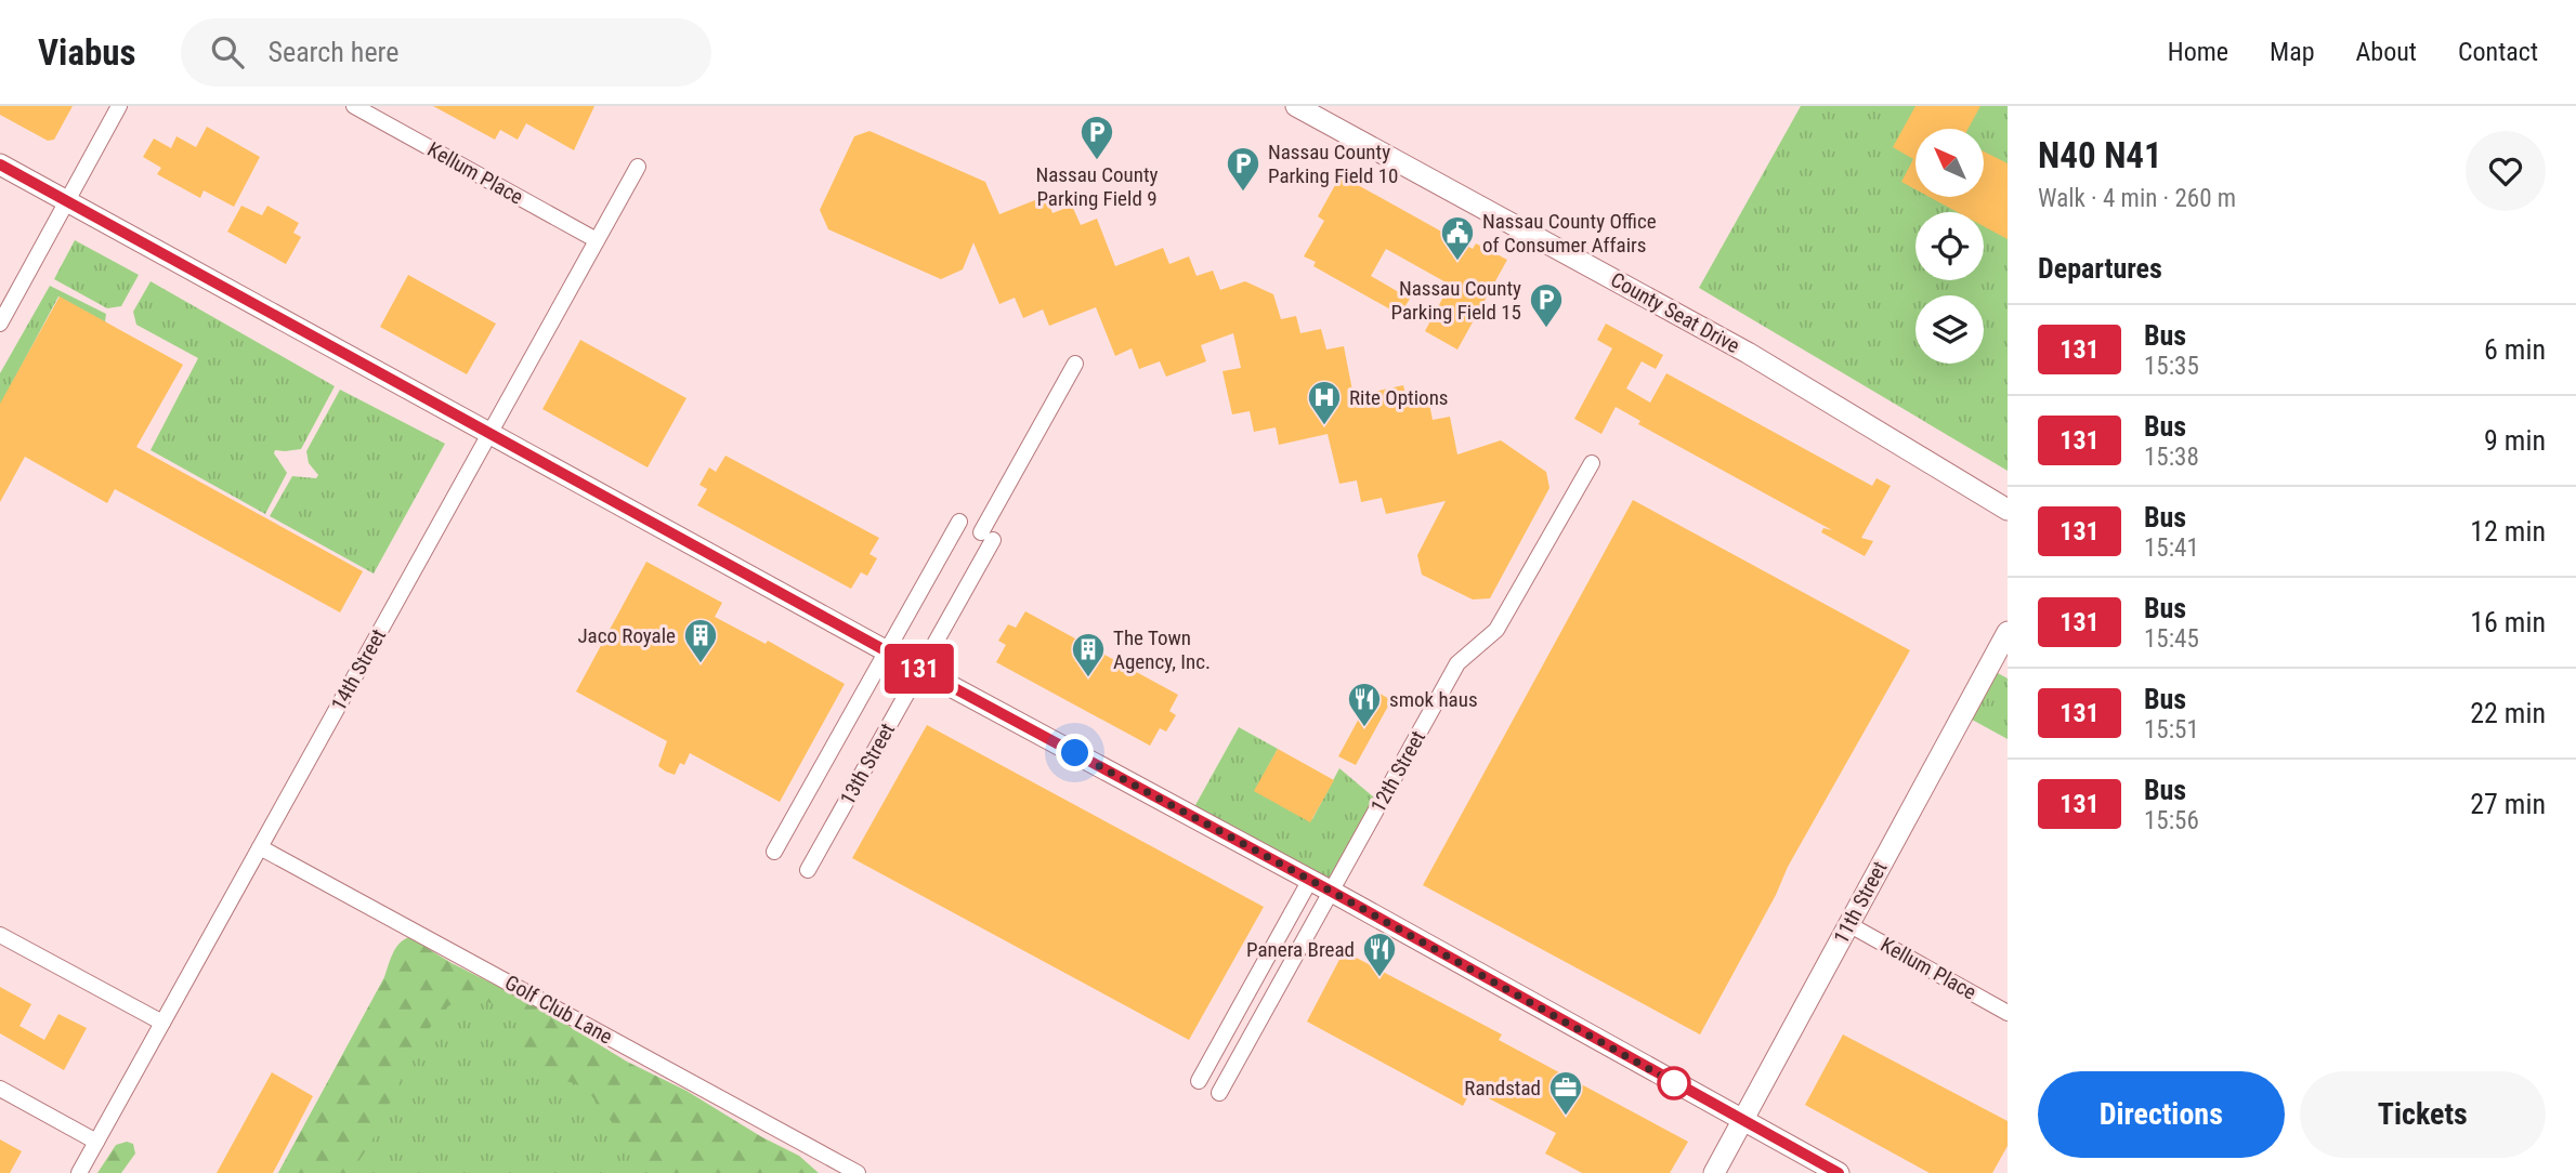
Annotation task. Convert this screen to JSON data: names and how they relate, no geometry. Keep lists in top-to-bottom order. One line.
{"streets":{"main road":["County Seat Drive","11th Street"],"street":["Kellum Place","14th Street","13th Street","12th Street","Golf Club Lane"]},"crossings":[["Kellum Place","14th Street"],["Kellum Place","11th Street"],["14th Street","Golf Club Lane"]],"places":{"parking":["Nassau County Parking Field 9","Nassau County Parking Field 10","Nassau County Parking Field 15"],"public building":["Nassau County Office of Consumer Affairs"],"hospital":["Rite Options"],"building":["Jaco Royale","The Town Agency, Inc."],"restaurant":["smok haus","Panera Bread"],"office":["Randstad"]},"lines":["bus line 131"],"north":"top left","page":{"header":"Viabus","search":"Search here","nav":["Home","Map","About","Contact"],"on_map":"131","heading":[["N40 N41","Walk · 4 min · 260 m"],"Departures"],"list":[{"mark":"131","name":"Bus","note":"15:35","value":"6 min"},{"mark":"131","name":"Bus","note":"15:38","value":"9 min"},{"mark":"131","name":"Bus","note":"15:41","value":"12 min"},{"mark":"131","name":"Bus","note":"15:45","value":"16 min"},{"mark":"131","name":"Bus","note":"15:51","value":"22 min"},{"mark":"131","name":"Bus","note":"15:56","value":"27 min"}],"buttons":["Directions","Tickets"]}}
